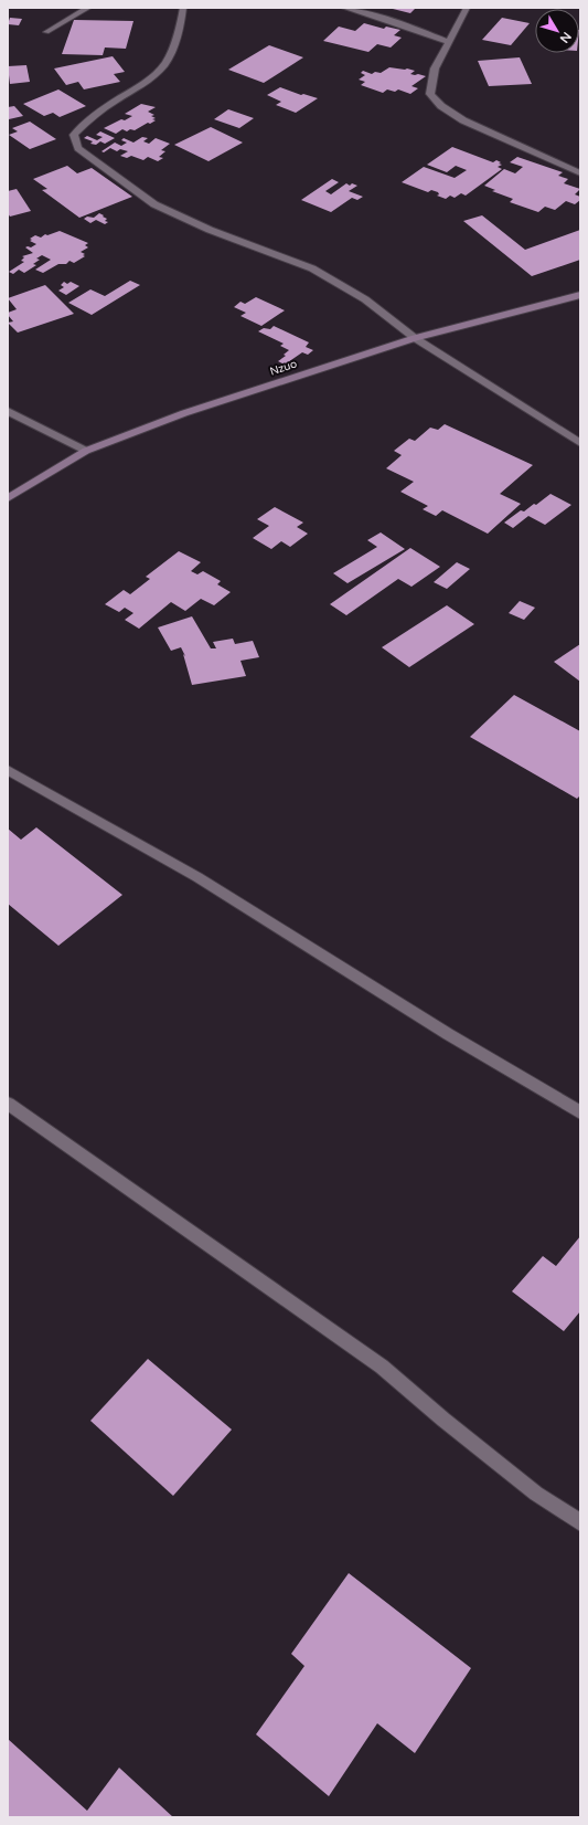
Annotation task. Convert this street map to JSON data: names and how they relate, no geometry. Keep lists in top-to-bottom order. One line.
{"streets":{"street":["Nzuo"]},"north":"bottom right"}
